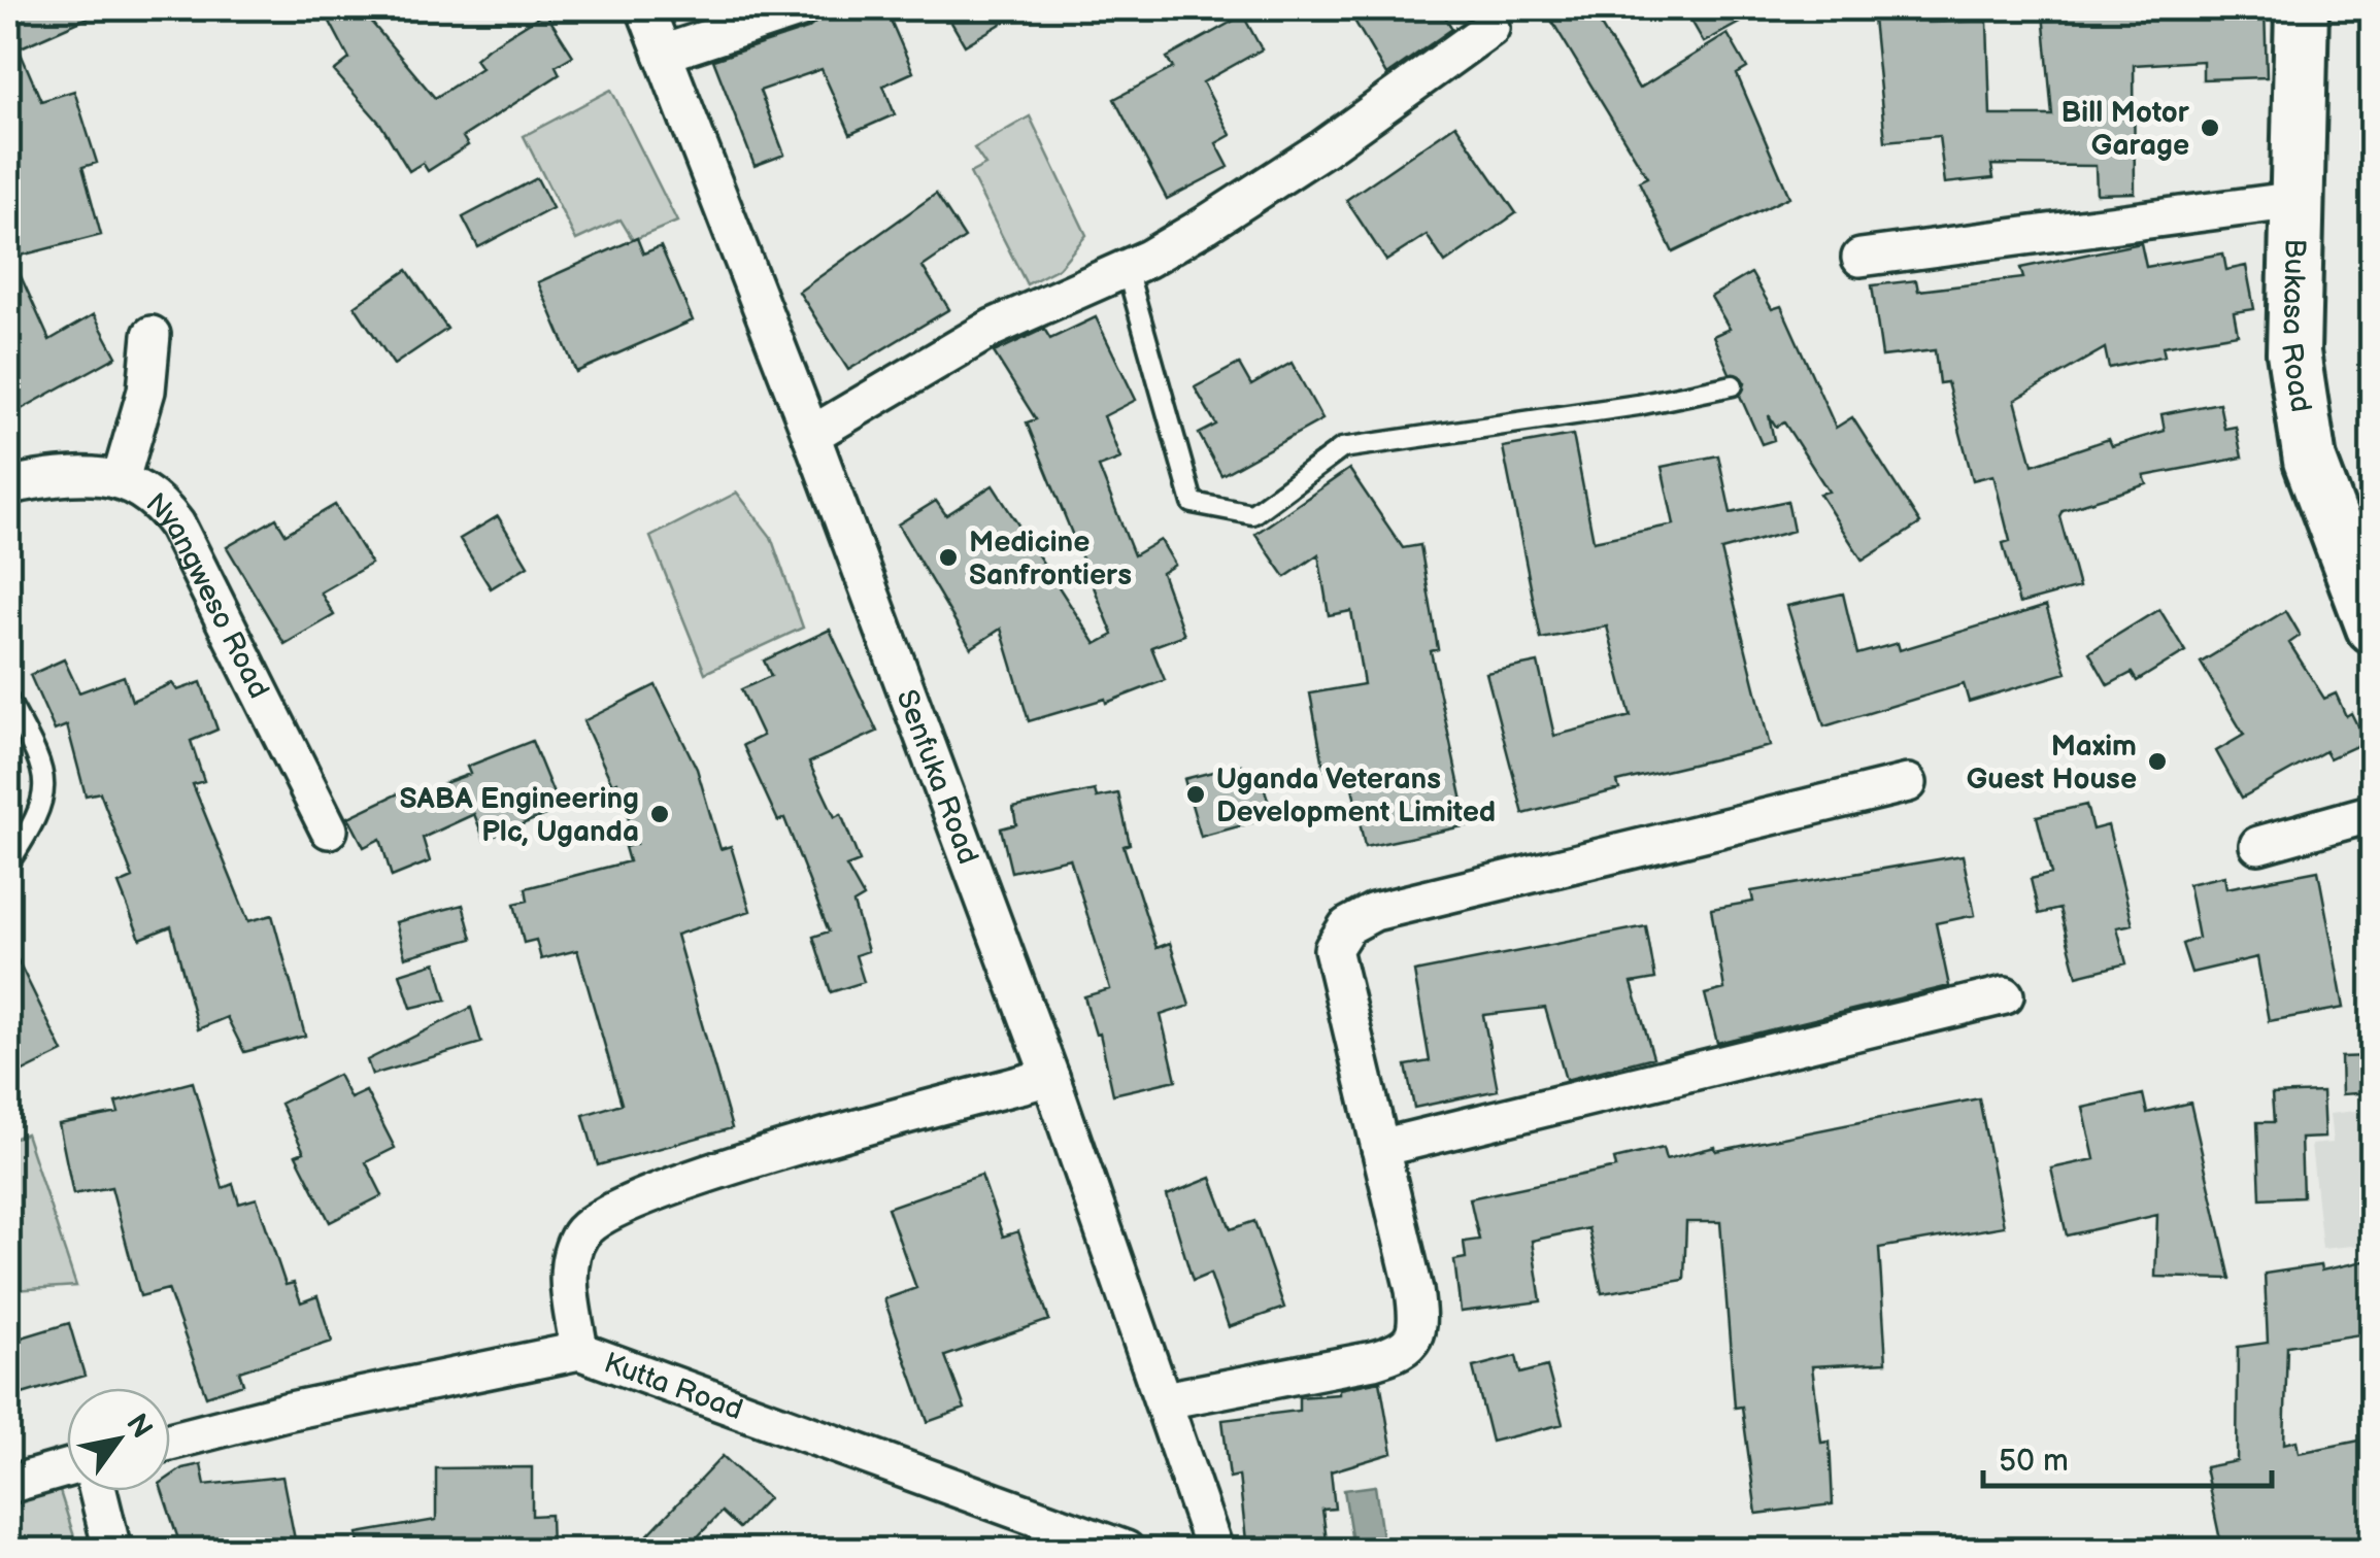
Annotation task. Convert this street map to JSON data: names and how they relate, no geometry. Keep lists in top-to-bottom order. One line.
{"streets":{"street":["Bukasa Road","Nyangweso Road","Senfuka Road","Kutta Road"]},"places":["Bill Motor Garage","Medicine Sanfrontiers","Maxim Guest House","Uganda Veterans Development Limited","SABA Engineering Plc, Uganda"],"scale_bar":"50 m","north":"top right"}
